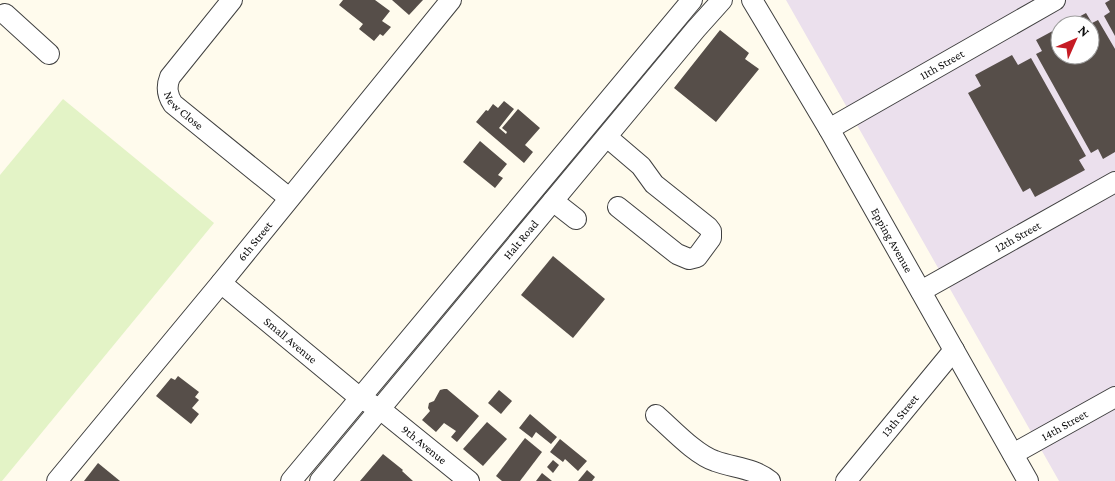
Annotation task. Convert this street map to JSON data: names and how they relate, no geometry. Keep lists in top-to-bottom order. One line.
{"streets":{"street":["11th Street","New Close","12th Street","Halt Road","Epping Avenue","6th Street","Small Avenue","13th Street","14th Street","9th Avenue"]},"crossings":[["11th Street","Epping Avenue"],["New Close","6th Street"],["12th Street","Epping Avenue"],["Halt Road","Small Avenue"],["Halt Road","9th Avenue"],["Epping Avenue","13th Street"],["Epping Avenue","14th Street"],["6th Street","Small Avenue"],["Small Avenue","9th Avenue"]],"north":"top right"}
